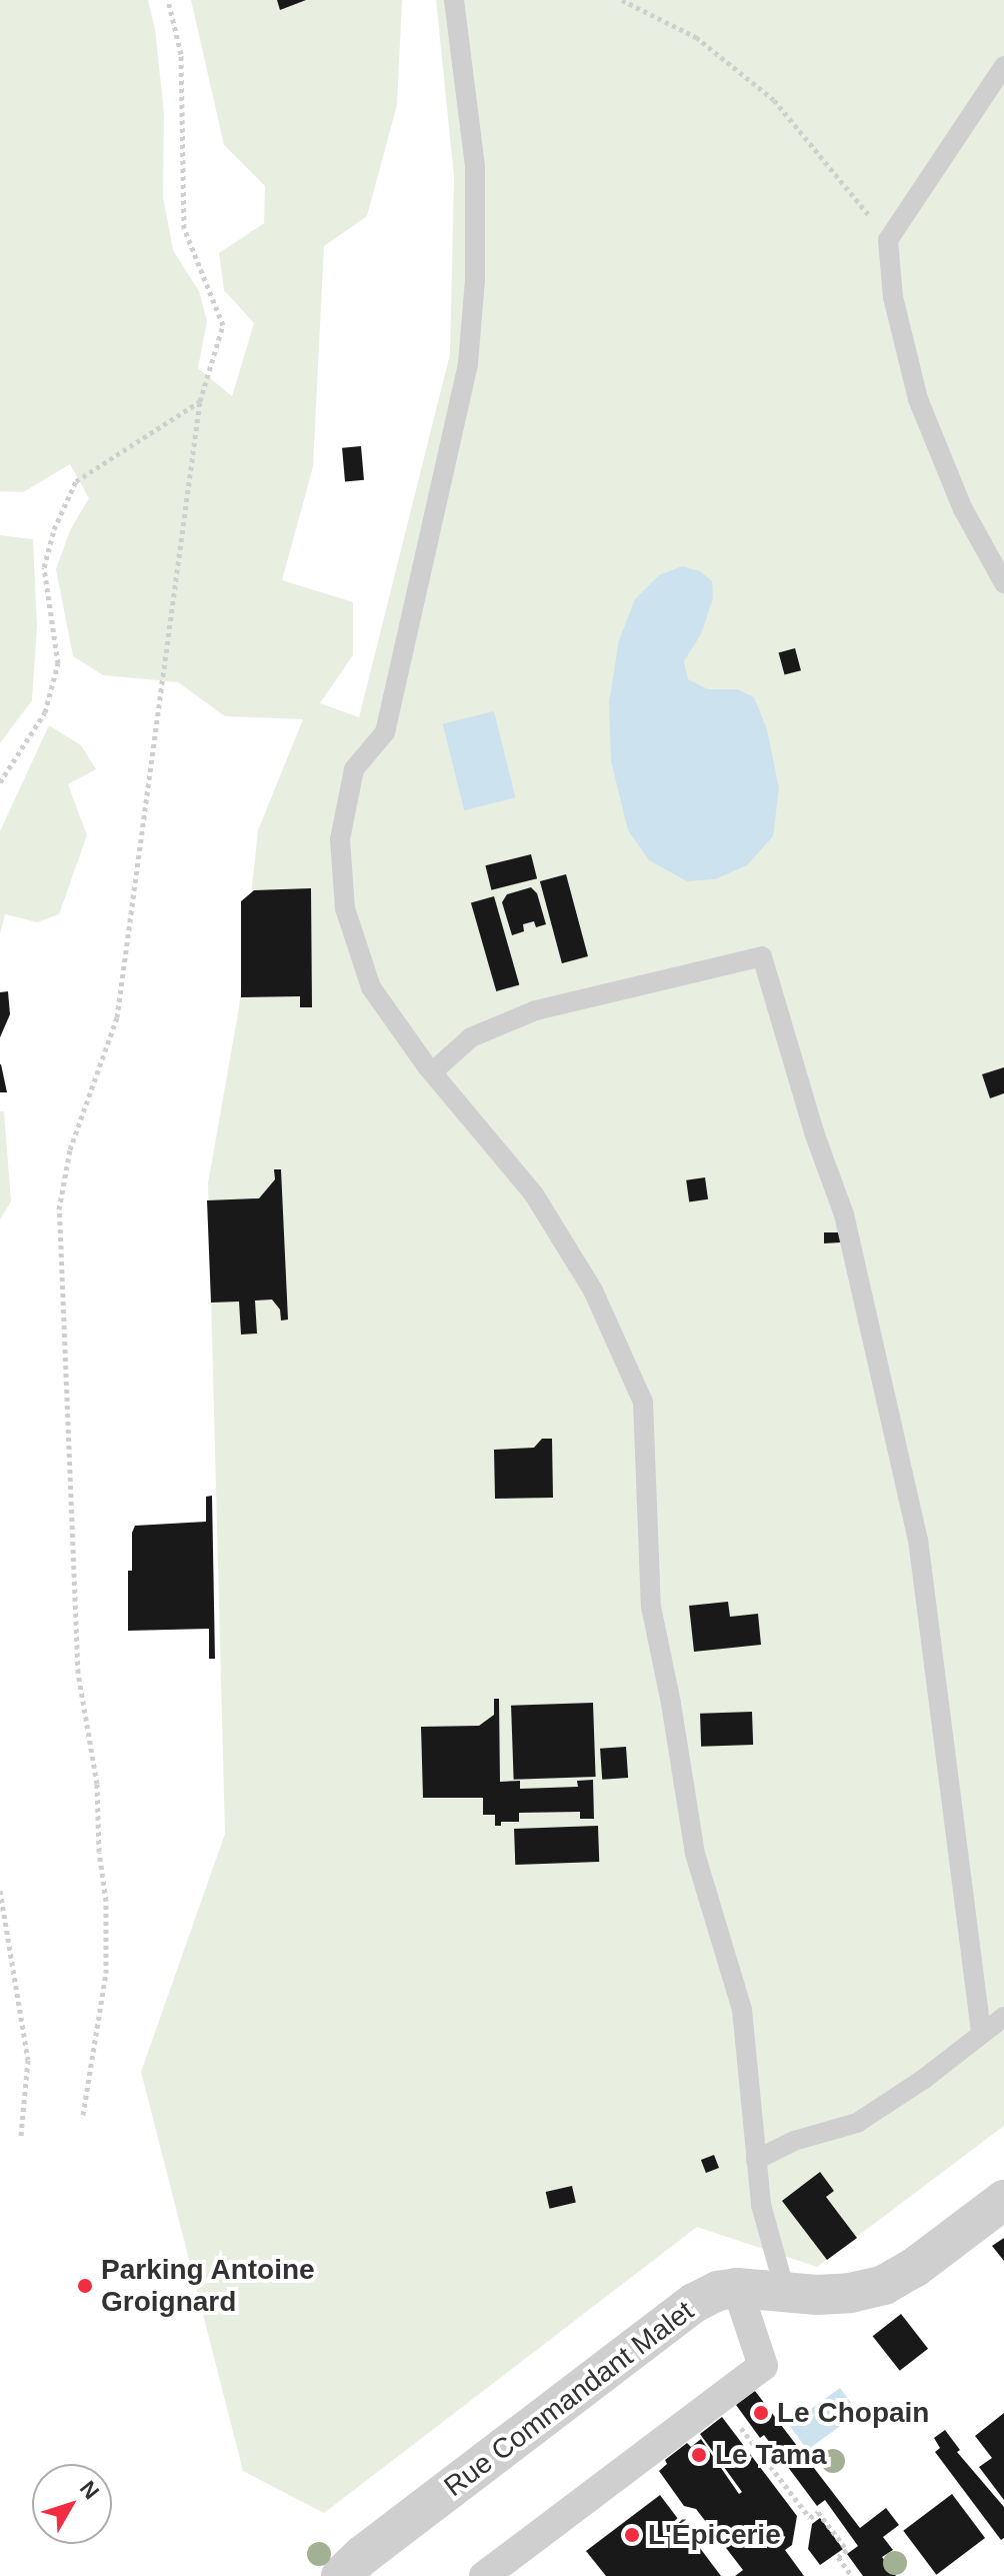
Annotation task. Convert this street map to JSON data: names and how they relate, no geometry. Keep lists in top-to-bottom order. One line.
{"streets":{"street":["Rue Commandant Malet"]},"places":["Parking Antoine Groignard","Le Chopain","Le Tama","L'Épicerie"],"north":"top right"}
